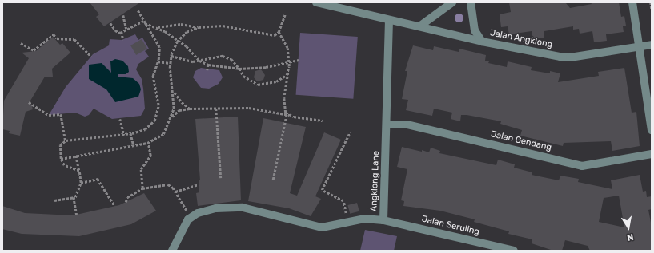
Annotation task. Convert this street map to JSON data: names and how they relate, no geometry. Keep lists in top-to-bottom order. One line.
{"streets":{"street":["Jalan Angklong","Jalan Gendang","Angklong Lane","Jalan Seruling"]},"crossings":[["Jalan Angklong","Angklong Lane"],["Jalan Gendang","Angklong Lane"],["Angklong Lane","Jalan Seruling"]],"north":"bottom"}
